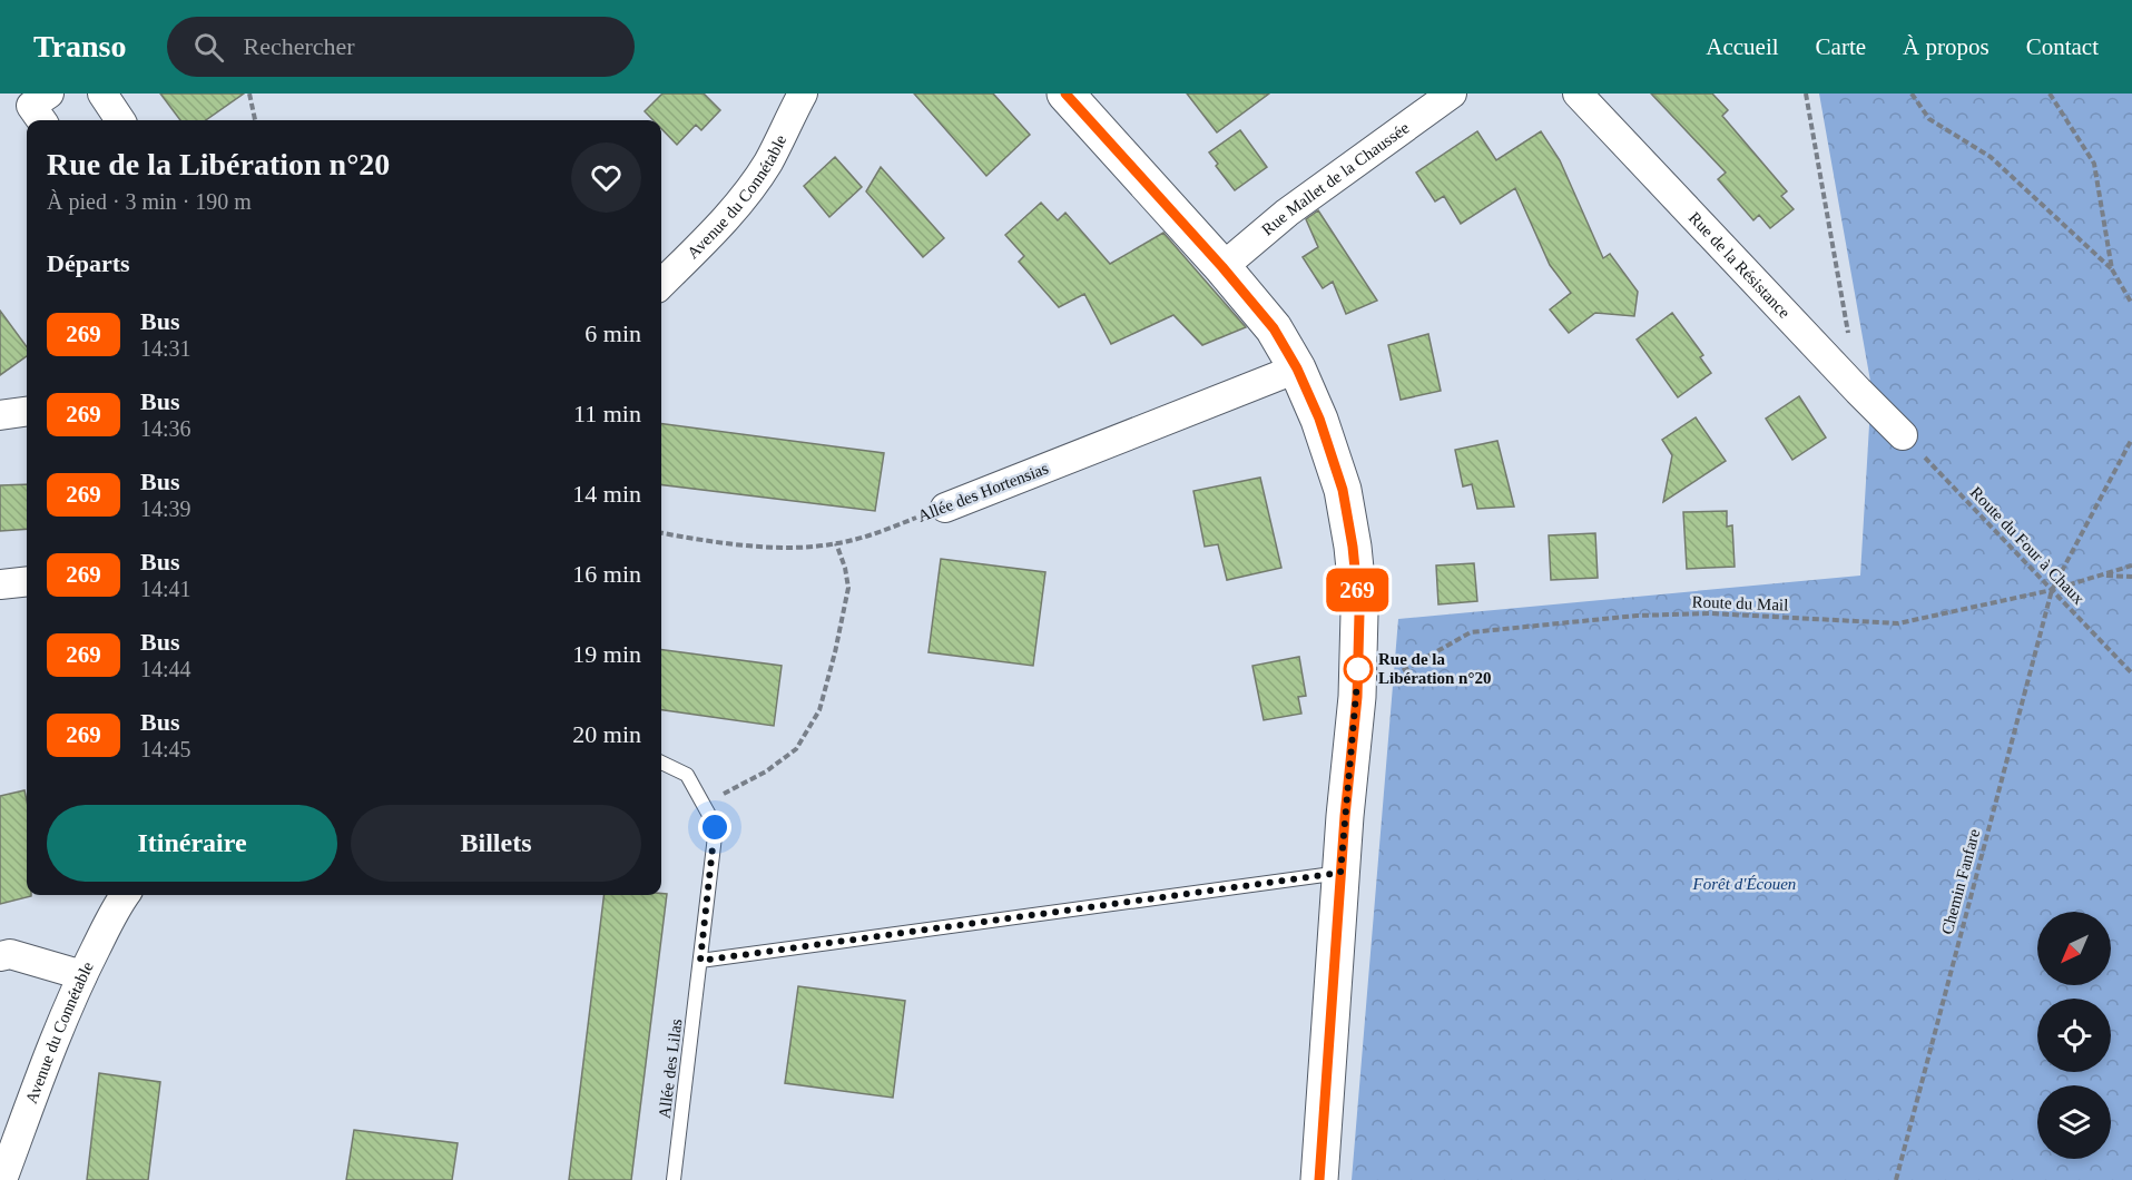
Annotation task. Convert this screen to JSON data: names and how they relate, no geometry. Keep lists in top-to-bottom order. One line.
{"streets":{"street":["Rue Mallet de la Chaussée","Avenue du Connétable","Rue de la Résistance","Allée des Hortensias"],"lane":["Allée des Lilas"],"path":["Route du Four à Chaux","Route du Mail","Chemin Fanfare"]},"crossings":[["Rue de la Résistance","Route du Four à Chaux"],["Route du Four à Chaux","Route du Mail"],["Route du Four à Chaux","Chemin Fanfare"],["Route du Mail","Chemin Fanfare"]],"parks":["Forêt d'Écouen"],"places":["Rue de la Libération n°20"],"lines":["bus line 269"],"north":"bottom left","page":{"header":"Transo","search":"Rechercher","nav":["Accueil","Carte","À propos","Contact"],"on_map":"269","heading":[["Rue de la Libération n°20","À pied · 3 min · 190 m"],"Départs"],"list":[{"mark":"269","name":"Bus","note":"14:31","value":"6 min"},{"mark":"269","name":"Bus","note":"14:36","value":"11 min"},{"mark":"269","name":"Bus","note":"14:39","value":"14 min"},{"mark":"269","name":"Bus","note":"14:41","value":"16 min"},{"mark":"269","name":"Bus","note":"14:44","value":"19 min"},{"mark":"269","name":"Bus","note":"14:45","value":"20 min"}],"buttons":["Itinéraire","Billets"]}}
